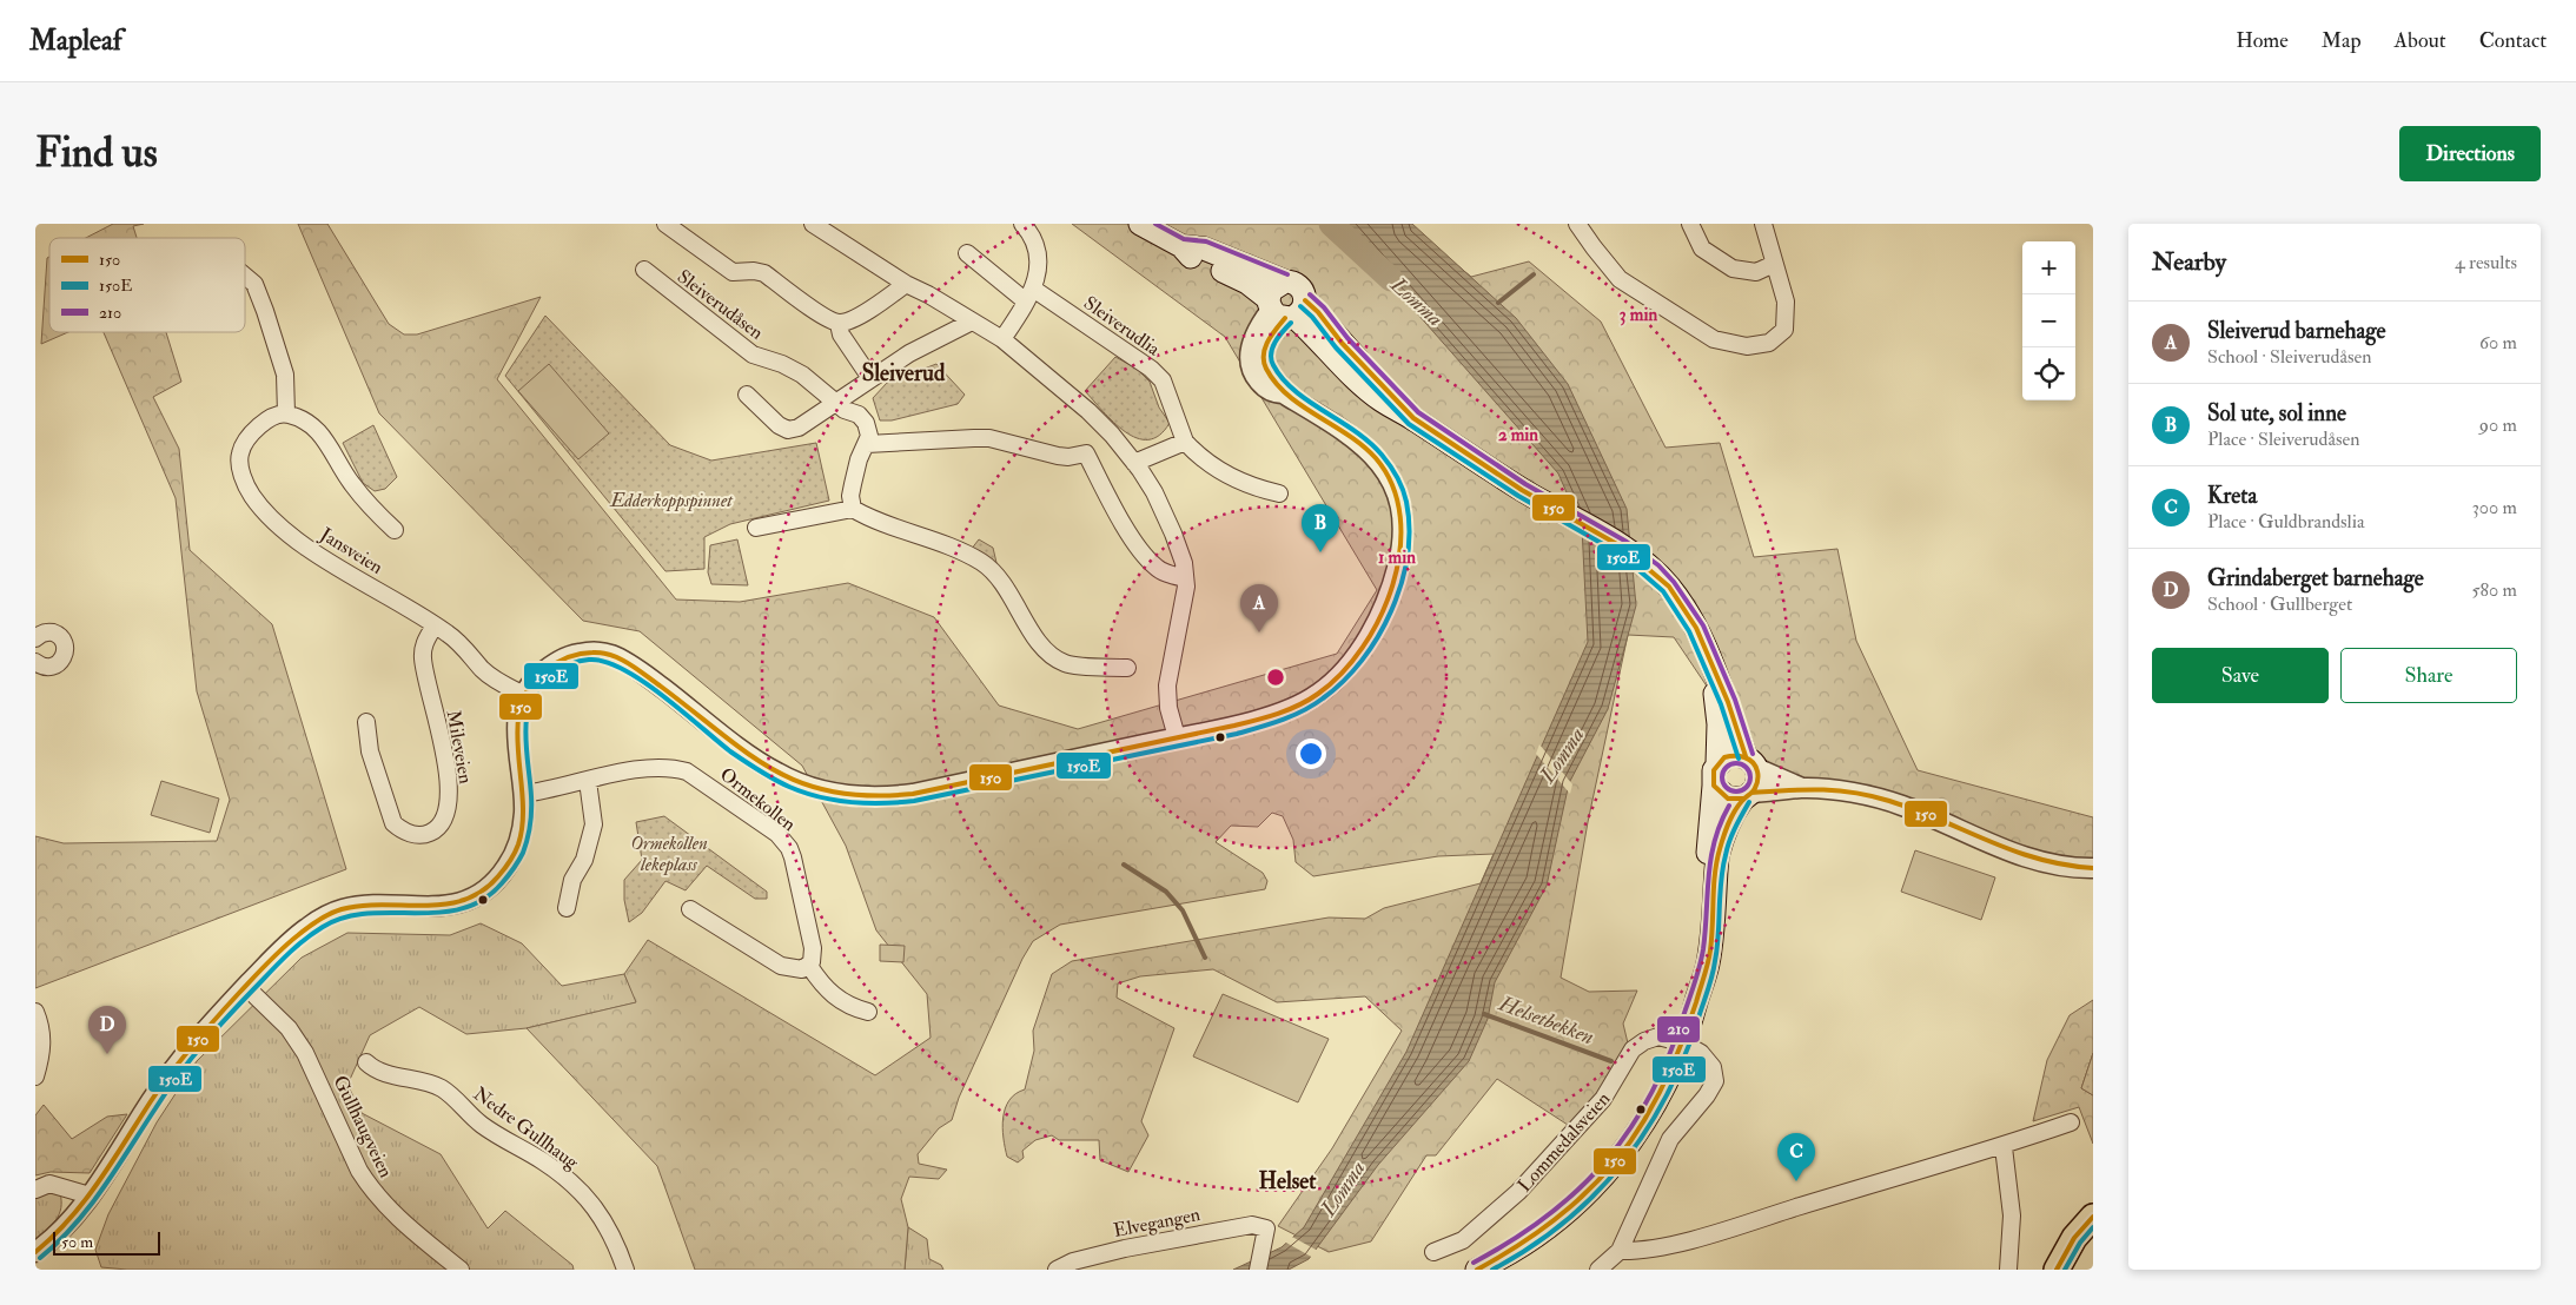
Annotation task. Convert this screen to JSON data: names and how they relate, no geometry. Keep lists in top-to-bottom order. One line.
{"streets":{"street":["Sleiverudåsen","Sleiverudlia","Jansveien","Mileveien","Ormekollen","Gullhaugveien","Nedre Gullhaug","Lommedalsveien","Elvegangen"]},"crossings":[["Jansveien","Mileveien"]],"districts":["Sleiverud","Helset"],"water":["Lomma","Helsetbekken"],"parks":["Edderkoppspinnet","Ormekollen lekeplass"],"lines":["transit line 210","transit line 150","transit line 150E"],"legend":["150","150E","210"],"scale_bar":"50 m","page":{"header":"Mapleaf","nav":["Home","Map","About","Contact"],"buttons":["Directions",["Save","Share"]],"title":"Find us","heading":["Nearby","4 results"],"map_buttons":["+","−"],"list":[{"mark":"A","name":"Sleiverud barnehage","note":"School · Sleiverudåsen","value":"60 m"},{"mark":"B","name":"Sol ute, sol inne","note":"Place · Sleiverudåsen","value":"90 m"},{"mark":"C","name":"Kreta","note":"Place · Guldbrandslia","value":"300 m"},{"mark":"D","name":"Grindaberget barnehage","note":"School · Gullberget","value":"580 m"}],"pins":["B","A","D","C"],"scale":"50 m"},"rings":["3 min","2 min","1 min"]}
